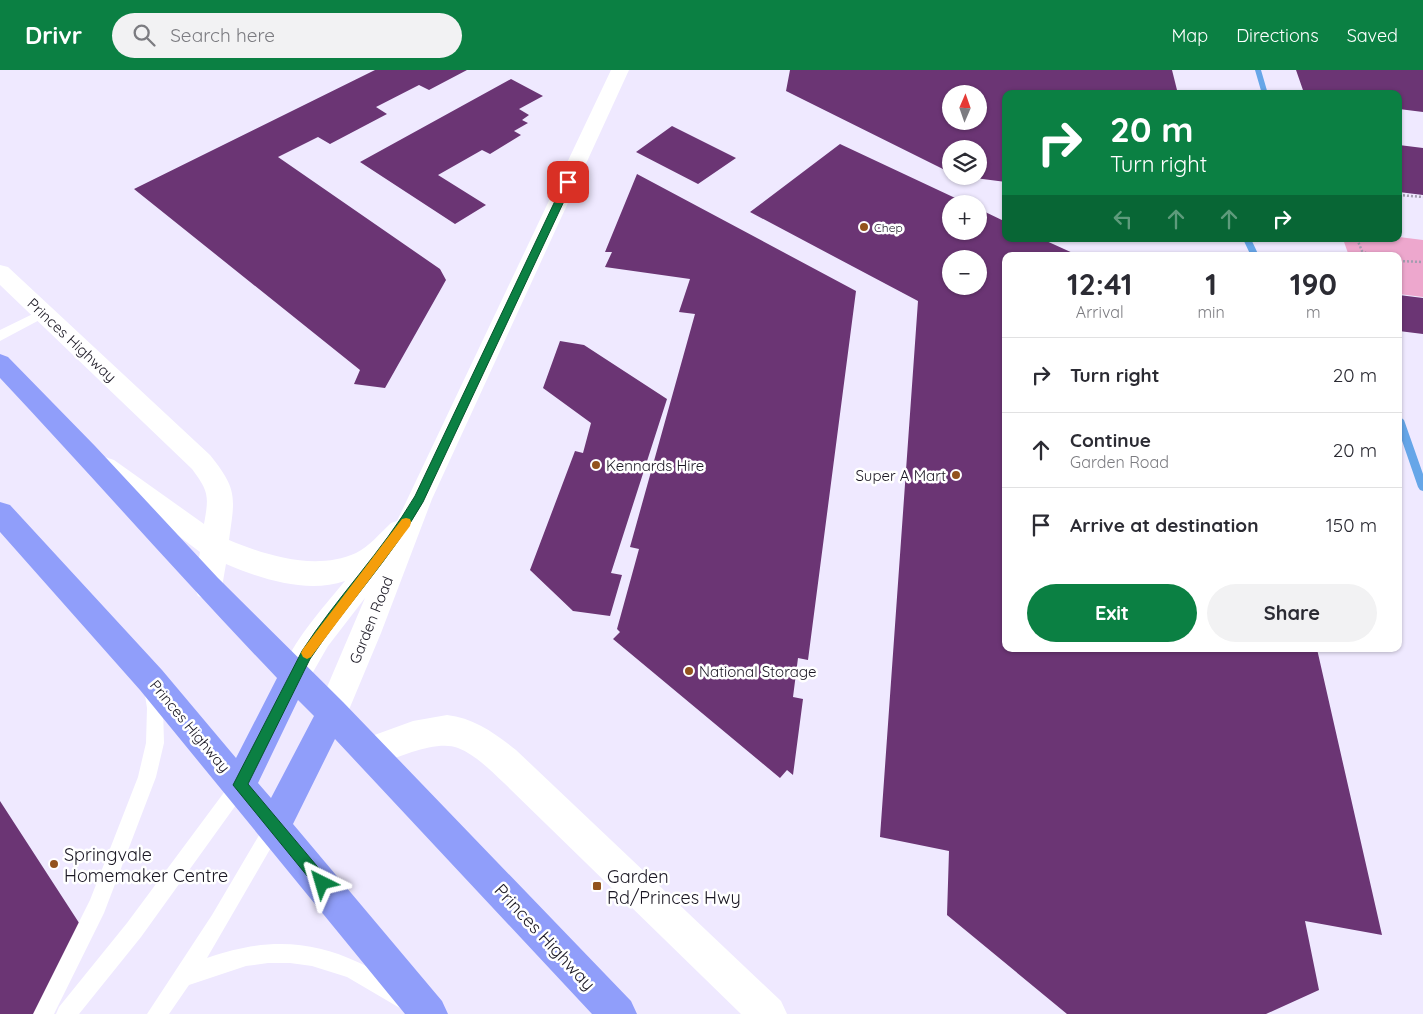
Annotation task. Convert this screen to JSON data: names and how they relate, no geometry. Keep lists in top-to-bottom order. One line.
{"streets":{"highway":["Princes Highway"],"street":["Garden Road"]},"crossings":[["Princes Highway","Garden Road"]],"places":{"other":["Chep","Kennards Hire","Super A Mart","National Storage","Springvale Homemaker Centre"],"transit":["Garden Rd/Princes Hwy"]},"north":"top","page":{"header":"Drivr","search":"Search here","nav":["Map","Directions","Saved"],"map_buttons":["+","−"],"turn":["20 m","Turn right"],"eta":["12:41","Arrival","1","min","190","m"],"list":[{"name":"Turn right","value":"20 m"},{"name":"Continue","note":"Garden Road","value":"20 m"},{"name":"Arrive at destination","value":"150 m"}],"buttons":["Exit","Share"]}}
